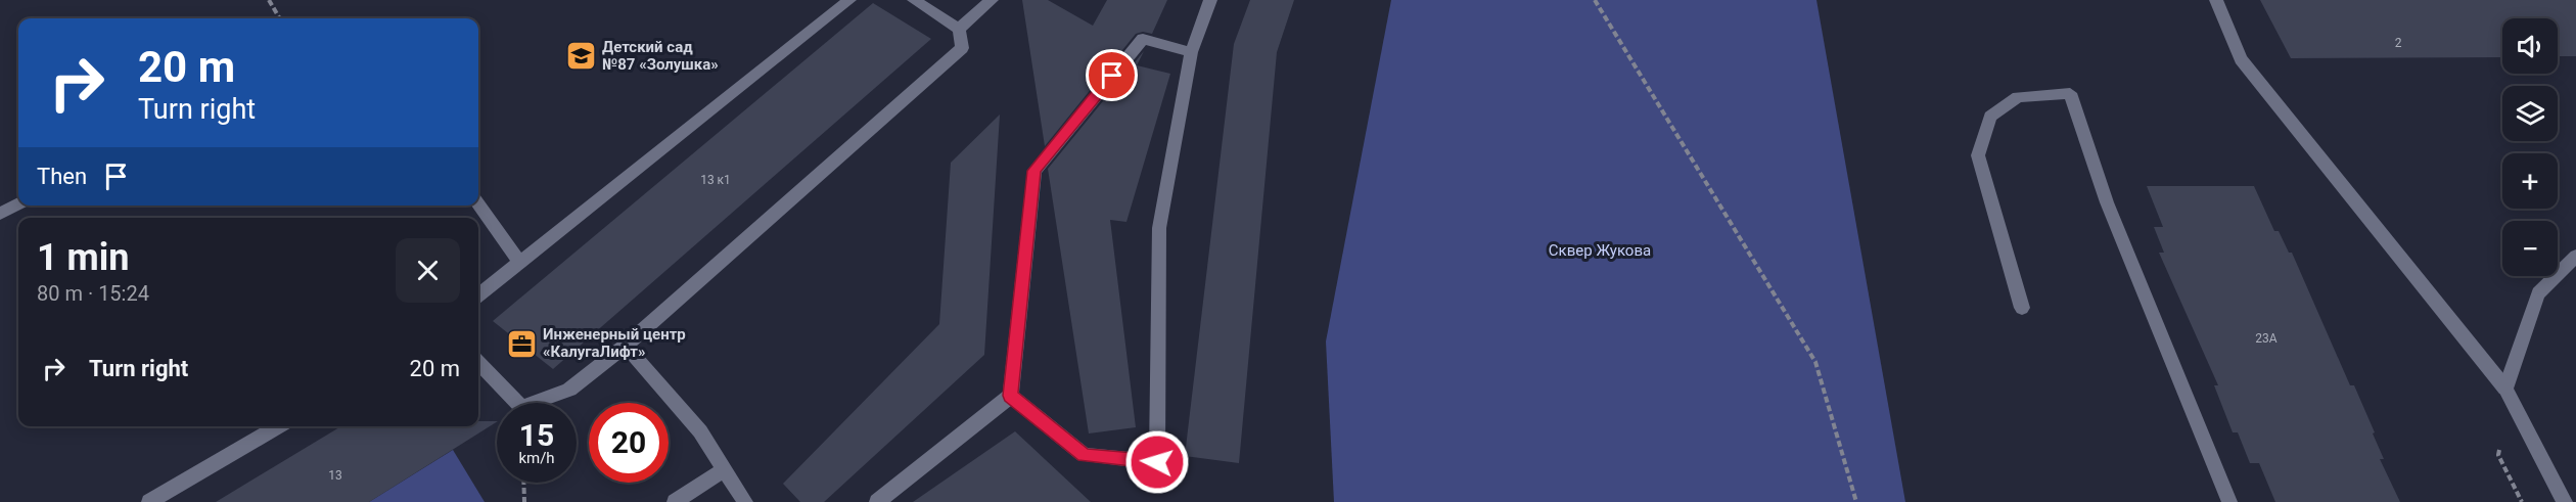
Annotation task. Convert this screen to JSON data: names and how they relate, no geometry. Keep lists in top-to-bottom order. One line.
{"parks":["Сквер Жукова"],"places":{"school or university":["Детский сад №87 «Золушка»"],"office":["Инженерный центр «КалугаЛифт»"]},"house_numbers":["2","13 к1","23А","13"],"page":{"map_buttons":["+","−"],"turn":["20 m","Turn right"],"then":"Then","heading":["1 min","80 m · 15:24"],"list":[{"name":"Turn right","value":"20 m"}],"speed":"15 km/h","limit":"20"}}
